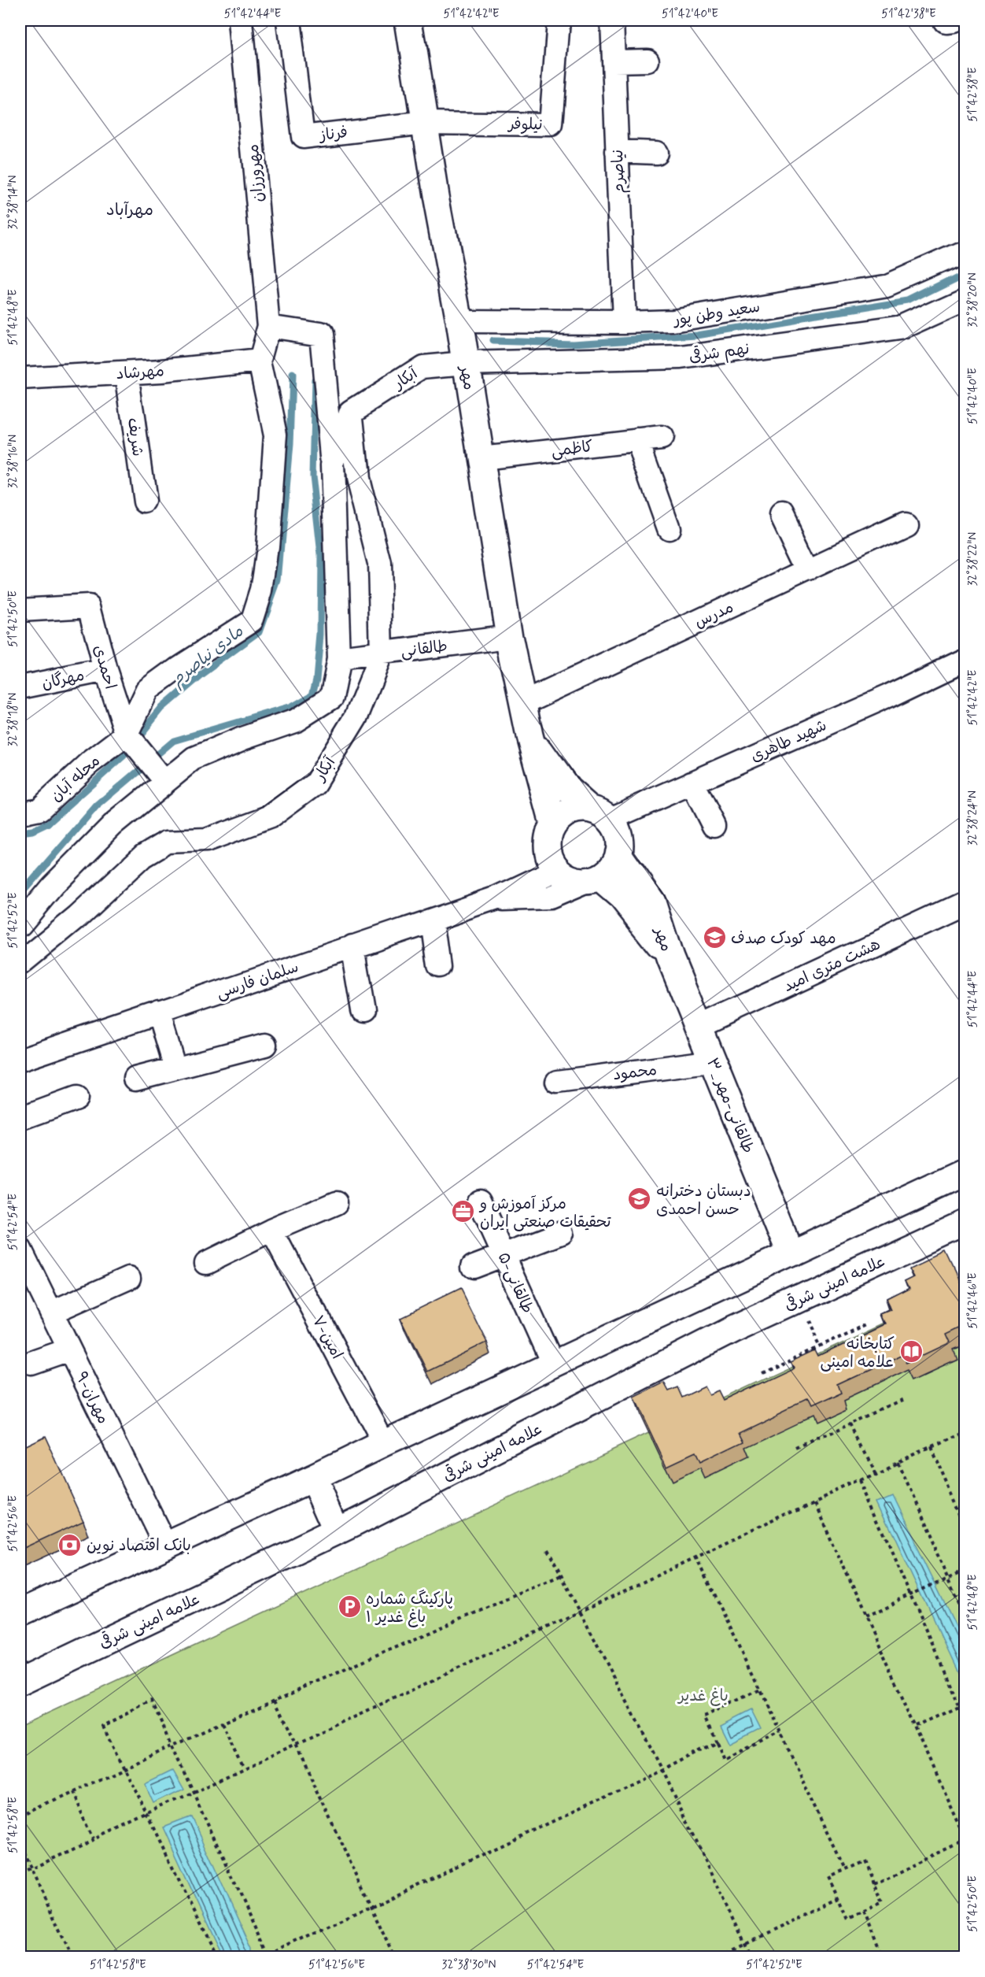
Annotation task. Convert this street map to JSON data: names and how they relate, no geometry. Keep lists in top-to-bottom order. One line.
{"streets":{"main road":["مهر","۳_طالقانی-مهر","علامه امینی شرقی"],"street":["نیلوفر","فرناز","نیاصرم","مهرورزان","سعید وطن پور","نهم شرقی","مهرشاد","آبکار","شریف","کاظمی","مدرس","طالقانی","احمدی","مهرگان","شهید طاهری","محله آبان","هشت متری امید","سلمان فارسی","محمود","۵-طالقانی","۷-امین","۹-مهران"]},"crossings":[["نیلوفر","فرناز"],["نیلوفر","مهر"],["فرناز","مهر"],["نیاصرم","سعید وطن پور"],["سعید وطن پور","مهر"],["نهم شرقی","آبکار"],["نهم شرقی","مهر"],["مهرشاد","شریف"],["آبکار","مهر"],["آبکار","طالقانی"],["مهر","کاظمی"],["مهر","مدرس"],["مهر","طالقانی"],["مهر","شهید طاهری"],["مهر","سلمان فارسی"],["مهر","۳_طالقانی-مهر"],["احمدی","مهرگان"],["احمدی","محله آبان"],["شهید طاهری","سلمان فارسی"],["هشت متری امید","۳_طالقانی-مهر"],["محمود","۳_طالقانی-مهر"]],"districts":["مهرآباد"],"water":["مادی نیاصرم"],"parks":["باغ غدیر"],"places":{"school or university":["مهد کودک صدف","دبستان دخترانه حسن احمدی"],"office":["مرکز آموزش و تحقیقات صنعتی ایران"],"library":["کتابخانه علامه امینی"],"bank":["بانک اقتصاد نوین"],"parking":["پارکینگ شماره ۱ باغ غدیر"]},"coordinates":["51°42'44\"E","51°42'42\"E","51°42'40\"E","51°42'38\"E","32°38'14\"N","32°38'20\"N","51°42'48\"E","32°38'16\"N","32°38'22\"N","51°42'50\"E","32°38'18\"N","32°38'24\"N","51°42'52\"E","51°42'54\"E","51°42'46\"E","51°42'56\"E","51°42'58\"E","32°38'30\"N"]}
